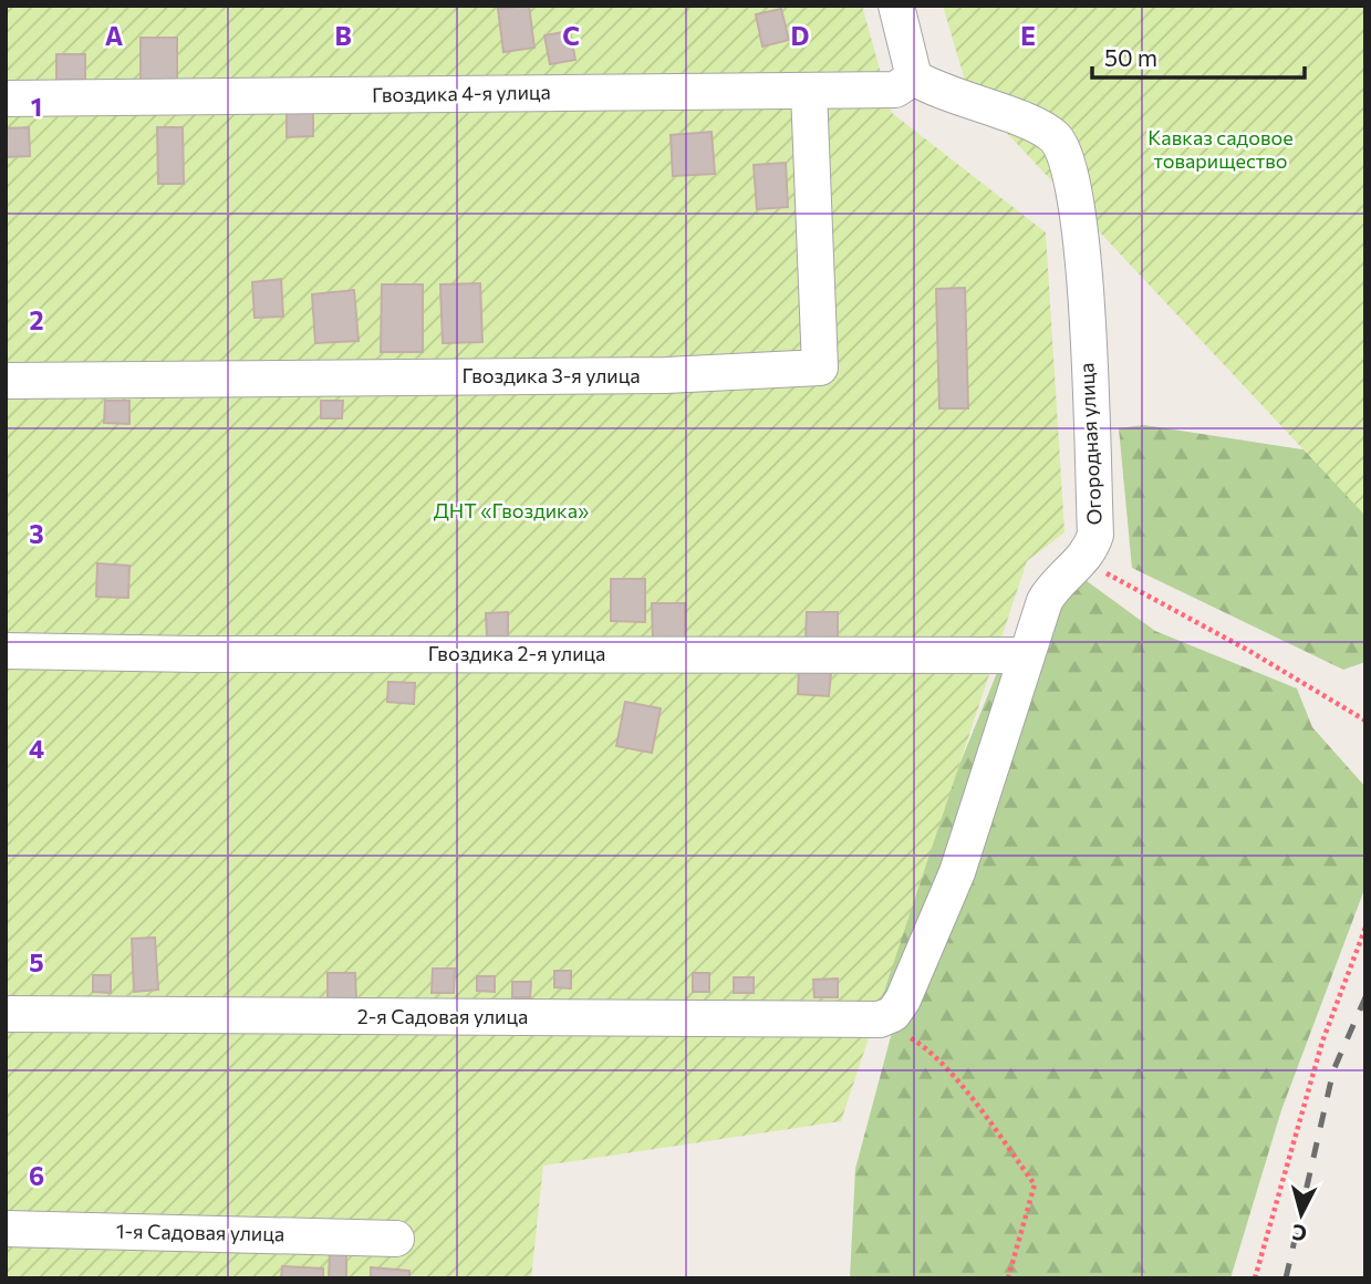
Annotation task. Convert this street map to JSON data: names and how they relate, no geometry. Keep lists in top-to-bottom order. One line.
{"streets":{"street":["Гвоздика 4-я улица","Гвоздика 3-я улица","Огородная улица","Гвоздика 2-я улица","2-я Садовая улица","1-я Садовая улица"]},"crossings":[["Гвоздика 4-я улица","Гвоздика 3-я улица"],["Гвоздика 4-я улица","Огородная улица"],["Огородная улица","Гвоздика 2-я улица"],["Огородная улица","2-я Садовая улица"]],"parks":["Кавказ садовое товарищество","ДНТ «Гвоздика»"],"scale_bar":"50 m","north":"bottom","grid":{"columns":["A","B","C","D","E"],"rows":["1","2","3","4","5","6"]}}
